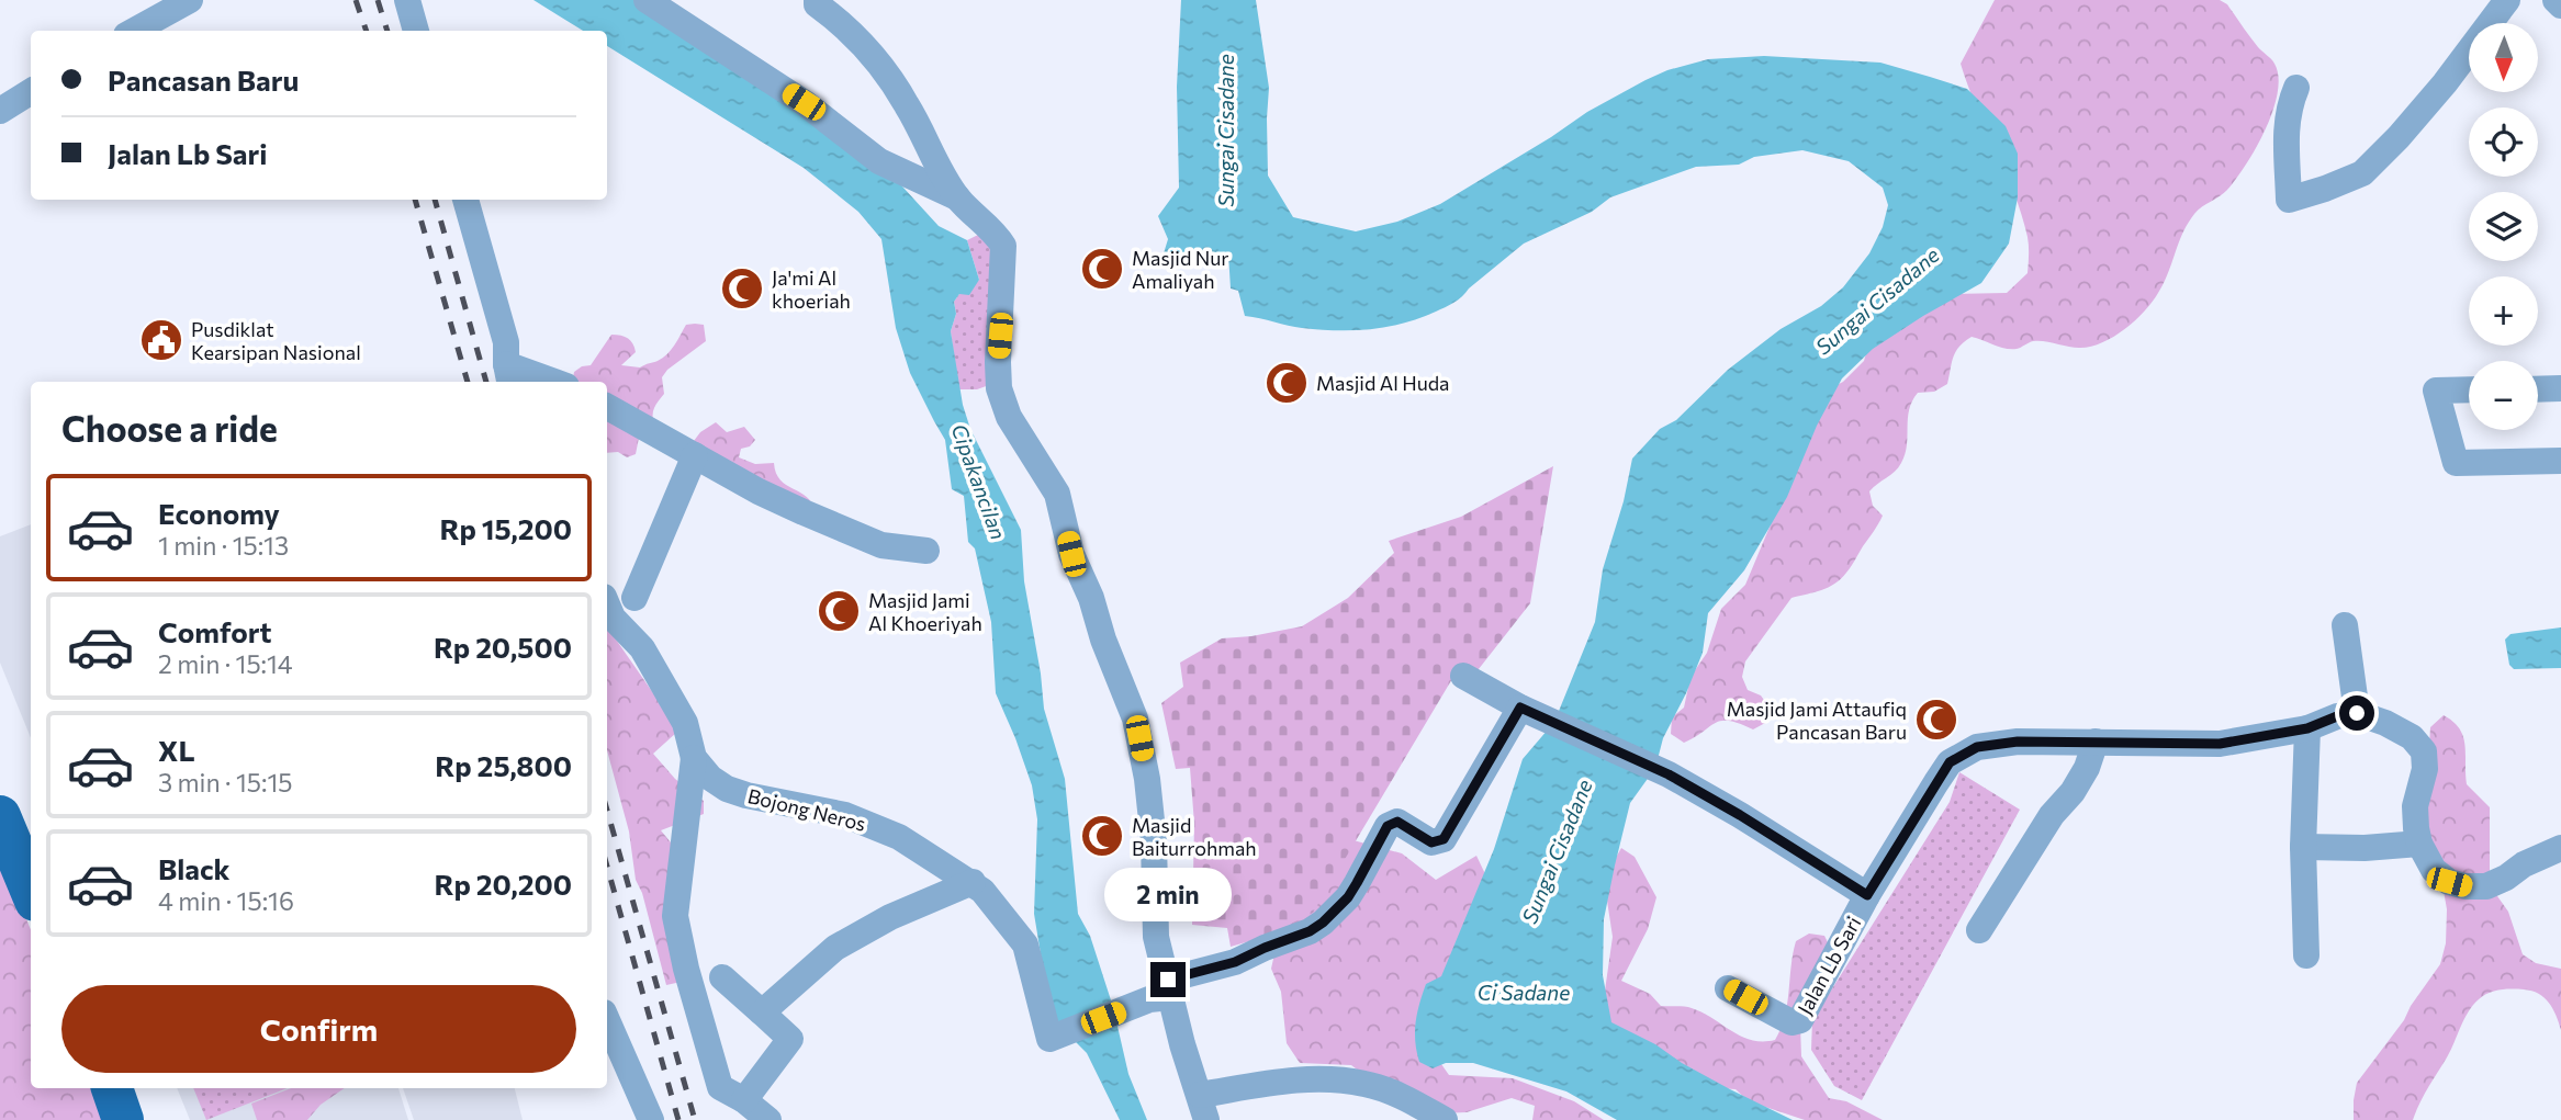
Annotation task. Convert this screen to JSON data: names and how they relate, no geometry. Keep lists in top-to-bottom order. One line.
{"streets":{"street":["Bojong Neros","Jalan Lb Sari"]},"water":["Sungai Cisadane","Cipakancilan","Ci Sadane"],"places":{"mosque":["Masjid Nur Amaliyah","Ja'mi Al khoeriah","Masjid Al Huda","Masjid Jami Al Khoeriyah","Masjid Jami Attaufiq Pancasan Baru","Masjid Baiturrohmah"],"public building":["Pusdiklat Kearsipan Nasional"]},"north":"bottom","page":{"map_buttons":["+","−"],"banner":["Pancasan Baru","Jalan Lb Sari"],"heading":"Choose a ride","list":[{"name":"Economy","note":"1 min · 15:13","value":"Rp 15,200"},{"name":"Comfort","note":"2 min · 15:14","value":"Rp 20,500"},{"name":"XL","note":"3 min · 15:15","value":"Rp 25,800"},{"name":"Black","note":"4 min · 15:16","value":"Rp 20,200"}],"bubble":"2 min","buttons":"Confirm"}}
